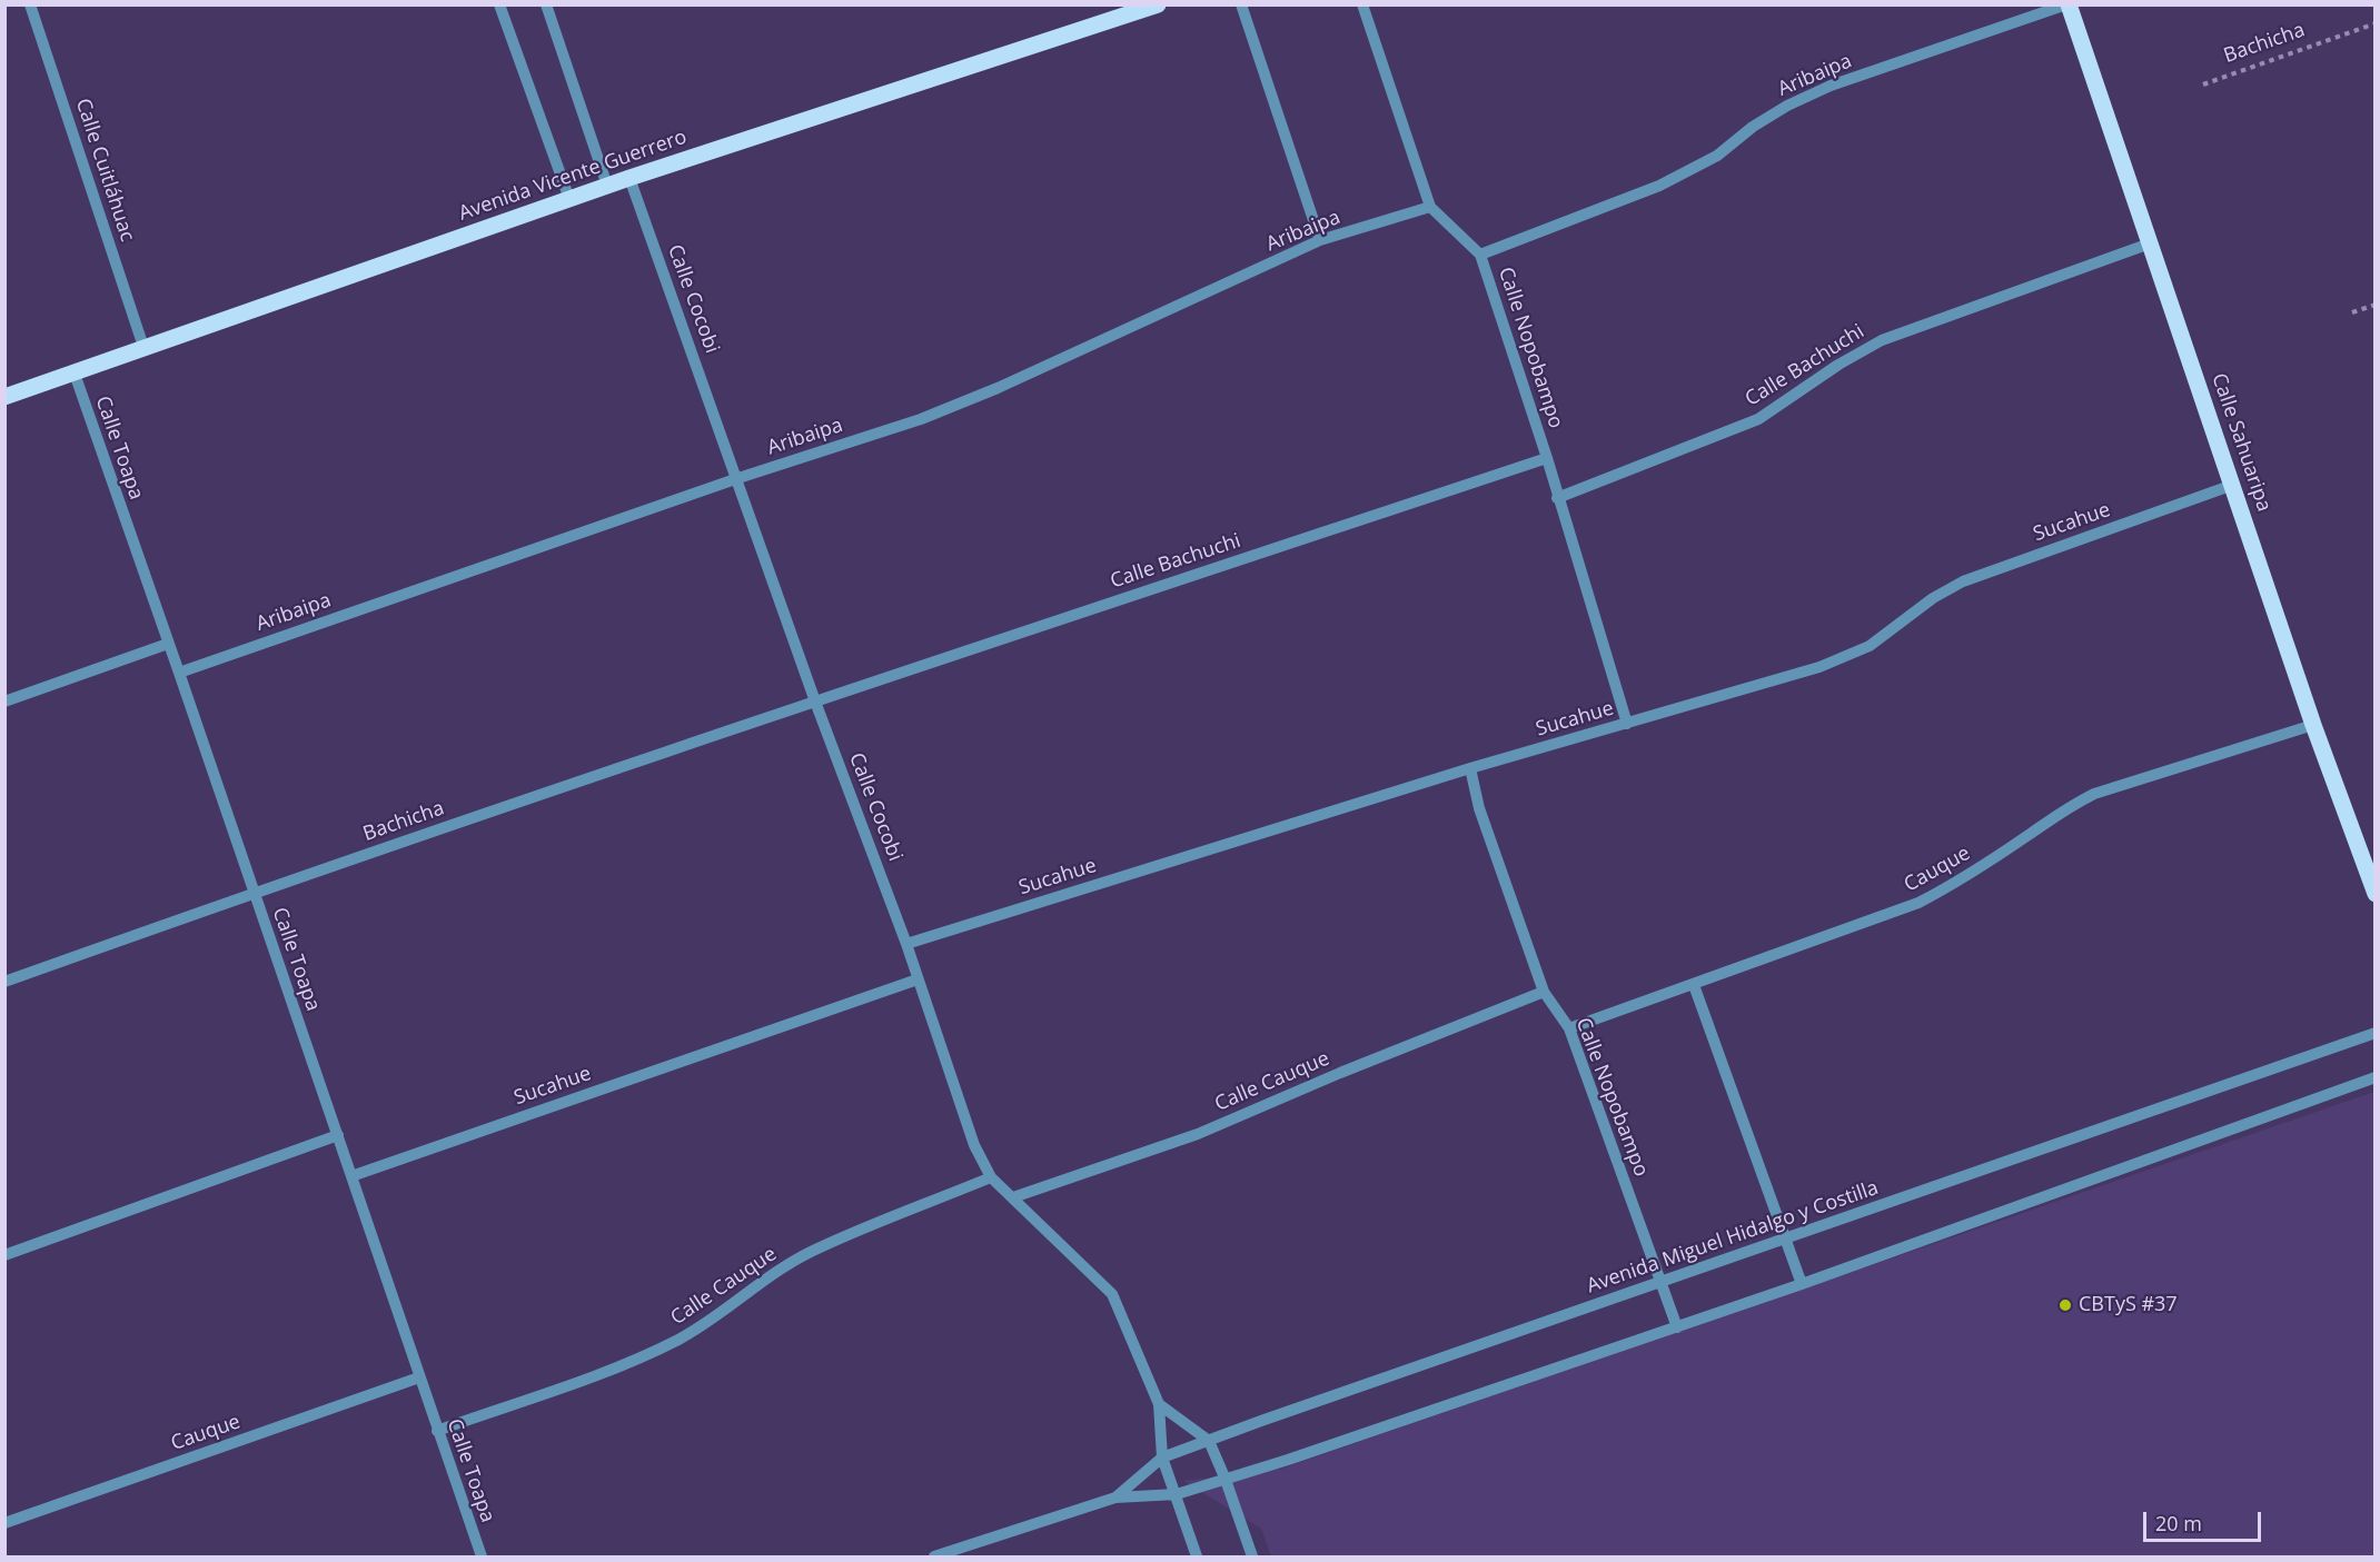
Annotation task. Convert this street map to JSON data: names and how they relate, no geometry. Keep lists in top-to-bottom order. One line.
{"streets":{"main road":["Avenida Vicente Guerrero","Calle Sahuaripa"],"street":["Bachicha","Aribaipa","Calle Cuitláhuac","Calle Cocobi","Calle Nopobampo","Calle Bachuchi","Calle Toapa","Sucahue","Cauque","Calle Cauque","Avenida Miguel Hidalgo y Costilla"]},"crossings":[["Bachicha","Calle Cocobi"],["Bachicha","Calle Bachuchi"],["Bachicha","Calle Toapa"],["Aribaipa","Calle Cocobi"],["Aribaipa","Calle Nopobampo"],["Aribaipa","Calle Sahuaripa"],["Aribaipa","Calle Toapa"],["Calle Cuitláhuac","Avenida Vicente Guerrero"],["Avenida Vicente Guerrero","Calle Cocobi"],["Avenida Vicente Guerrero","Calle Toapa"],["Calle Cocobi","Calle Bachuchi"],["Calle Cocobi","Sucahue"],["Calle Cocobi","Calle Cauque"],["Calle Cocobi","Avenida Miguel Hidalgo y Costilla"],["Calle Nopobampo","Calle Bachuchi"],["Calle Nopobampo","Sucahue"],["Calle Nopobampo","Cauque"],["Calle Nopobampo","Calle Cauque"],["Calle Nopobampo","Avenida Miguel Hidalgo y Costilla"],["Calle Bachuchi","Calle Sahuaripa"],["Calle Sahuaripa","Sucahue"],["Calle Sahuaripa","Cauque"],["Calle Toapa","Sucahue"],["Calle Toapa","Cauque"],["Calle Toapa","Calle Cauque"]],"places":["CBTyS #37"],"scale_bar":"20 m"}
